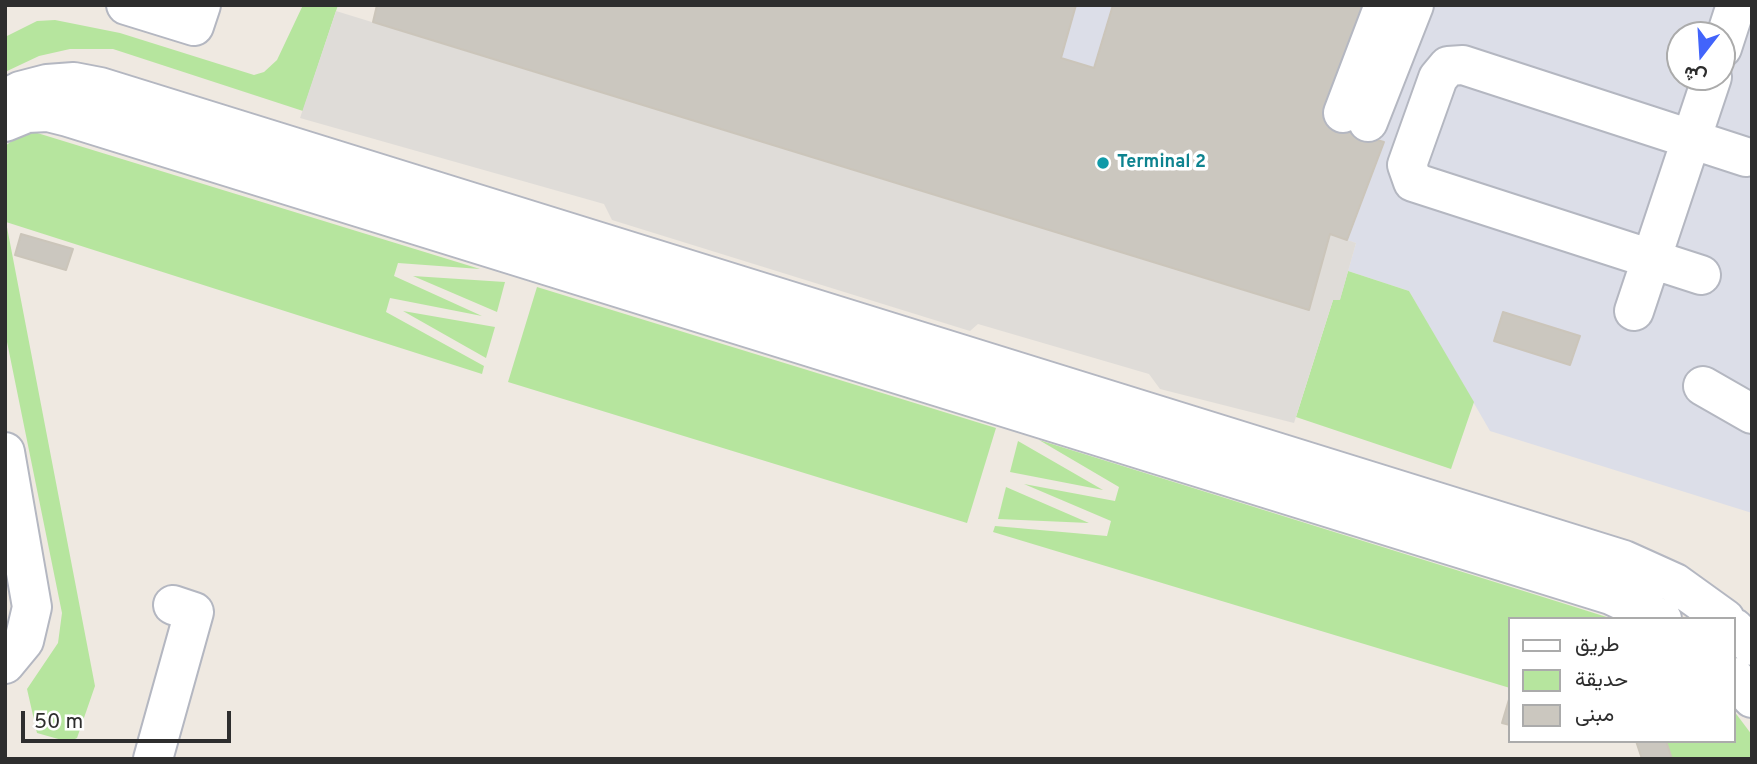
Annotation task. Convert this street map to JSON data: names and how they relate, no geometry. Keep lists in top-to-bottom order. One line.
{"places":["Terminal 2"],"legend":["طريق","حديقة","مبنى"],"scale_bar":"50 m","north":"bottom"}
